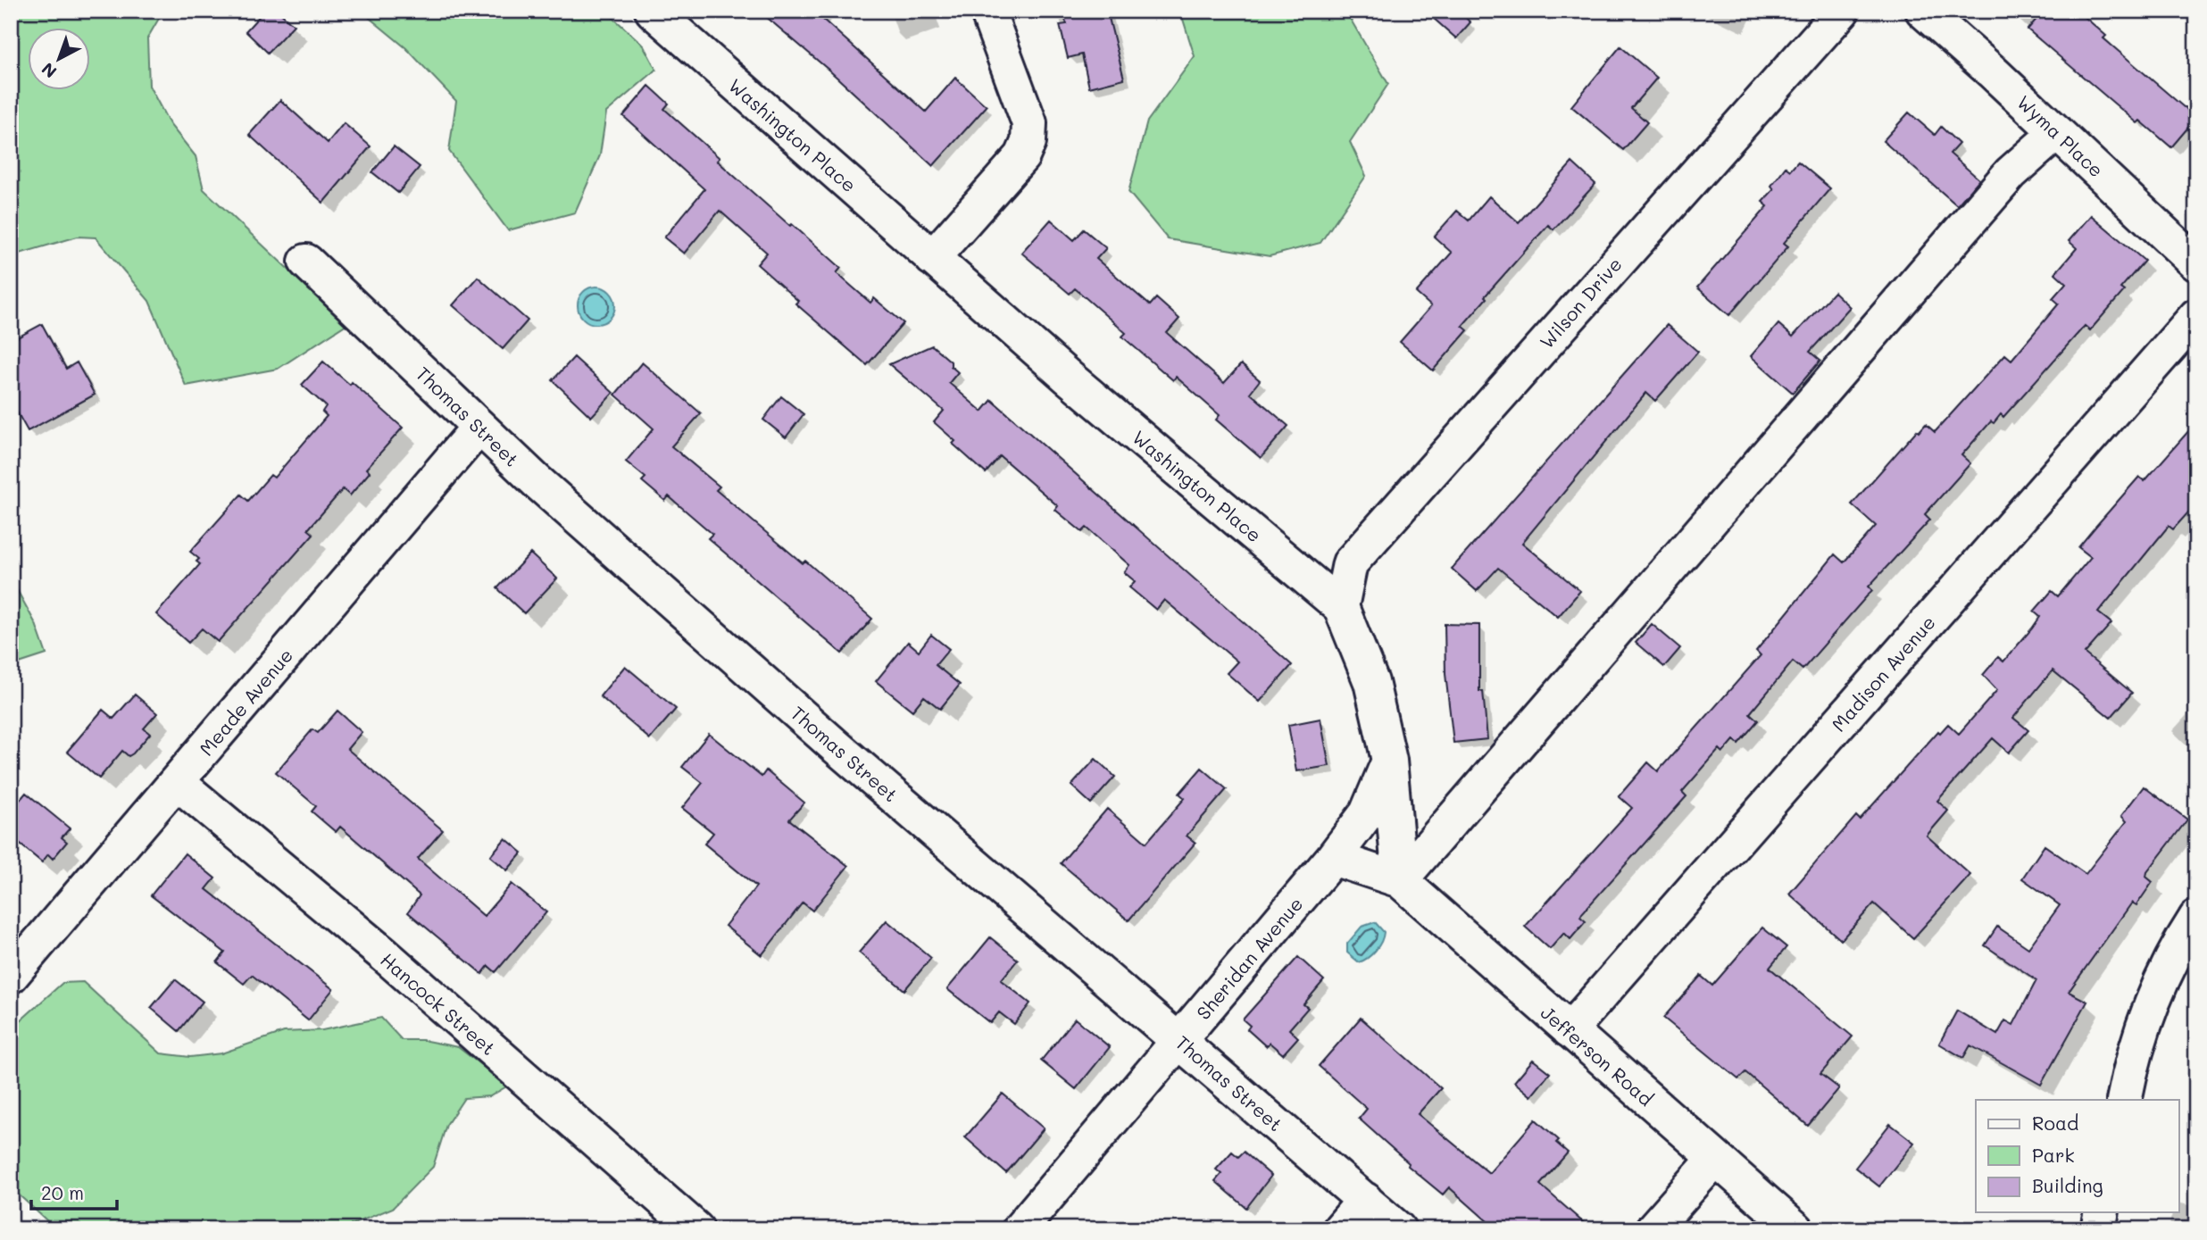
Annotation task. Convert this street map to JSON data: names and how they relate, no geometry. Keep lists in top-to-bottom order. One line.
{"streets":{"street":["Washington Place","Wyma Place","Wilson Drive","Thomas Street","Madison Avenue","Meade Avenue","Sheridan Avenue","Hancock Street","Jefferson Road"]},"crossings":[["Washington Place","Wilson Drive"],["Washington Place","Sheridan Avenue"],["Thomas Street","Meade Avenue"],["Thomas Street","Sheridan Avenue"],["Madison Avenue","Jefferson Road"],["Meade Avenue","Hancock Street"],["Sheridan Avenue","Jefferson Road"]],"legend":["Road","Park","Building"],"scale_bar":"20 m","north":"bottom left"}
